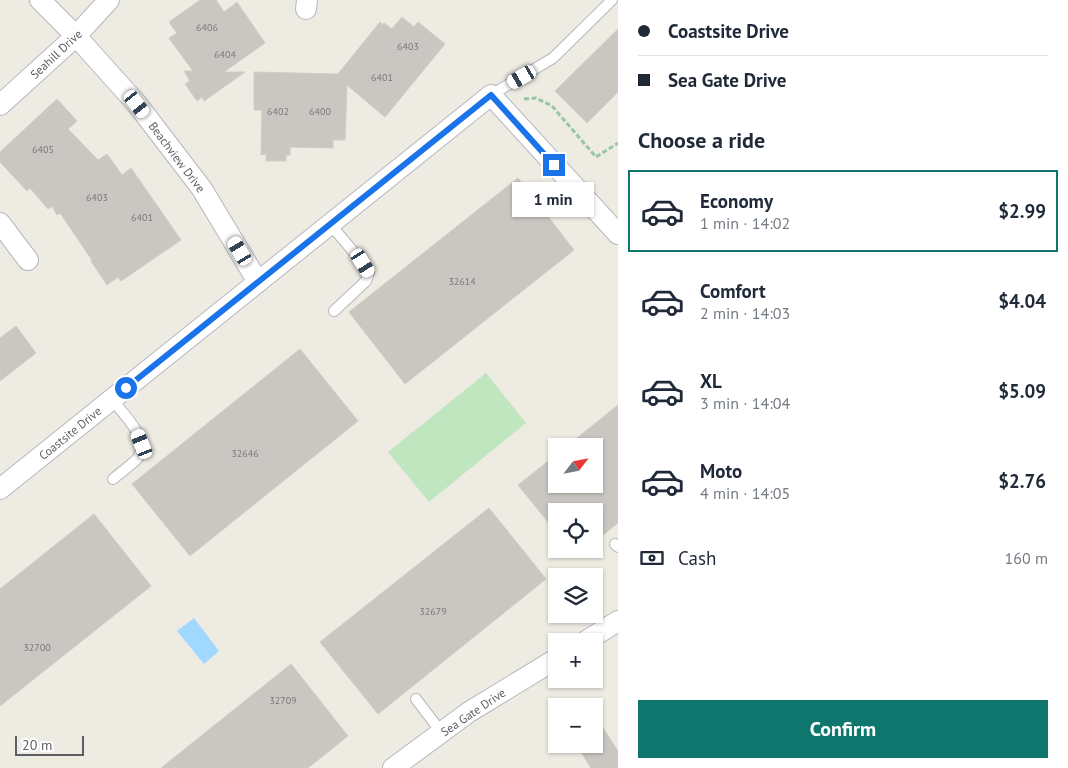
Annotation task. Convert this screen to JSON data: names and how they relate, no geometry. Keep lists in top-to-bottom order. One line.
{"streets":{"street":["Seahill Drive","Beachview Drive","Coastsite Drive","Sea Gate Drive"]},"crossings":[["Seahill Drive","Beachview Drive"],["Beachview Drive","Coastsite Drive"]],"house_numbers":["6406","6403","6404","6401","6402","6400","6405","6403","6401","32614","32646","32679","32700","32709"],"scale_bar":"20 m","north":"top right","page":{"banner":["Coastsite Drive","Sea Gate Drive"],"heading":"Choose a ride","list":[{"name":"Economy","note":"1 min · 14:02","value":"$2.99"},{"name":"Comfort","note":"2 min · 14:03","value":"$4.04"},{"name":"XL","note":"3 min · 14:04","value":"$5.09"},{"name":"Moto","note":"4 min · 14:05","value":"$2.76"}],"bubble":"1 min","map_buttons":["+","−"],"pay":["Cash","160 m"],"buttons":"Confirm","scale":"20 m"}}
